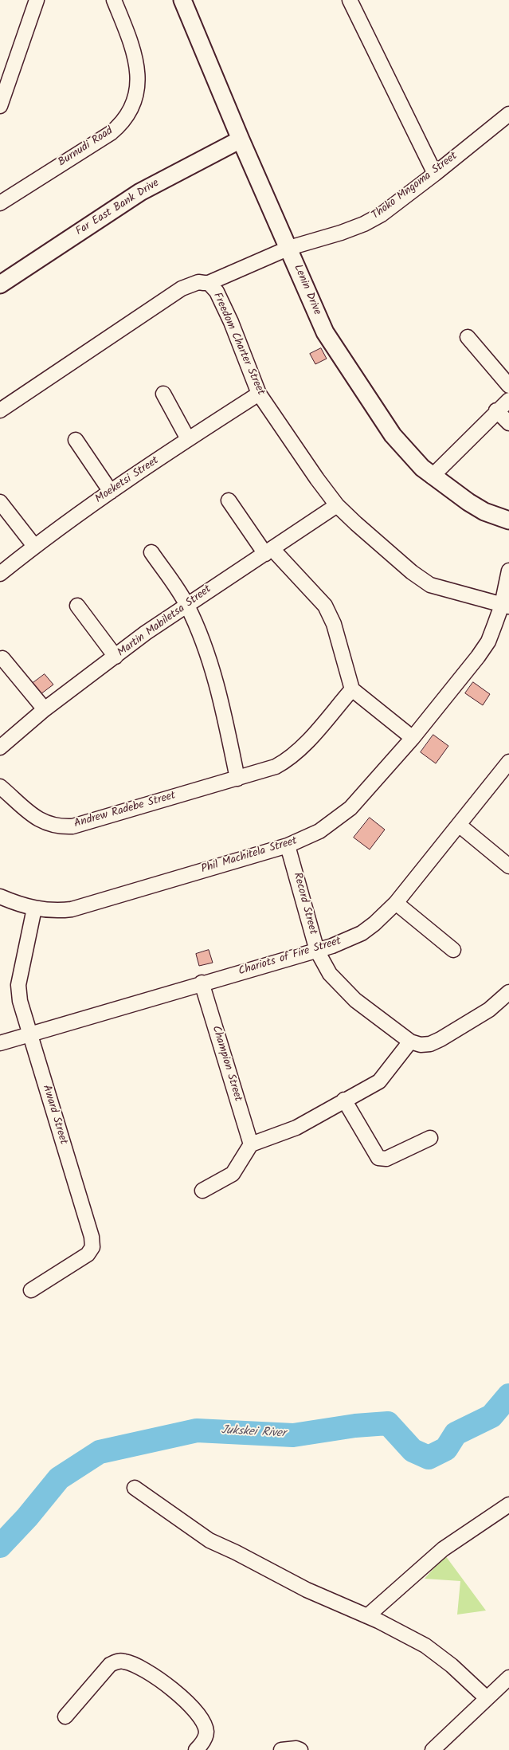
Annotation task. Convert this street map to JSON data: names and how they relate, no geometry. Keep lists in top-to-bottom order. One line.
{"streets":{"street":["Burnudi Road","Thoko Mngoma Street","Far East Bank Drive","Lenin Drive","Freedom Charter Street","Moeketsi Street","Martin Mabiletsa Street","Andrew Radebe Street","Phil Machitela Street","Record Street","Chariots of Fire Street","Champion Street","Award Street"]},"crossings":[["Thoko Mngoma Street","Lenin Drive"],["Thoko Mngoma Street","Freedom Charter Street"],["Far East Bank Drive","Lenin Drive"],["Freedom Charter Street","Moeketsi Street"],["Freedom Charter Street","Martin Mabiletsa Street"],["Freedom Charter Street","Phil Machitela Street"],["Phil Machitela Street","Record Street"],["Phil Machitela Street","Award Street"],["Record Street","Chariots of Fire Street"],["Chariots of Fire Street","Champion Street"],["Chariots of Fire Street","Award Street"]],"water":["Jukskei River"]}
